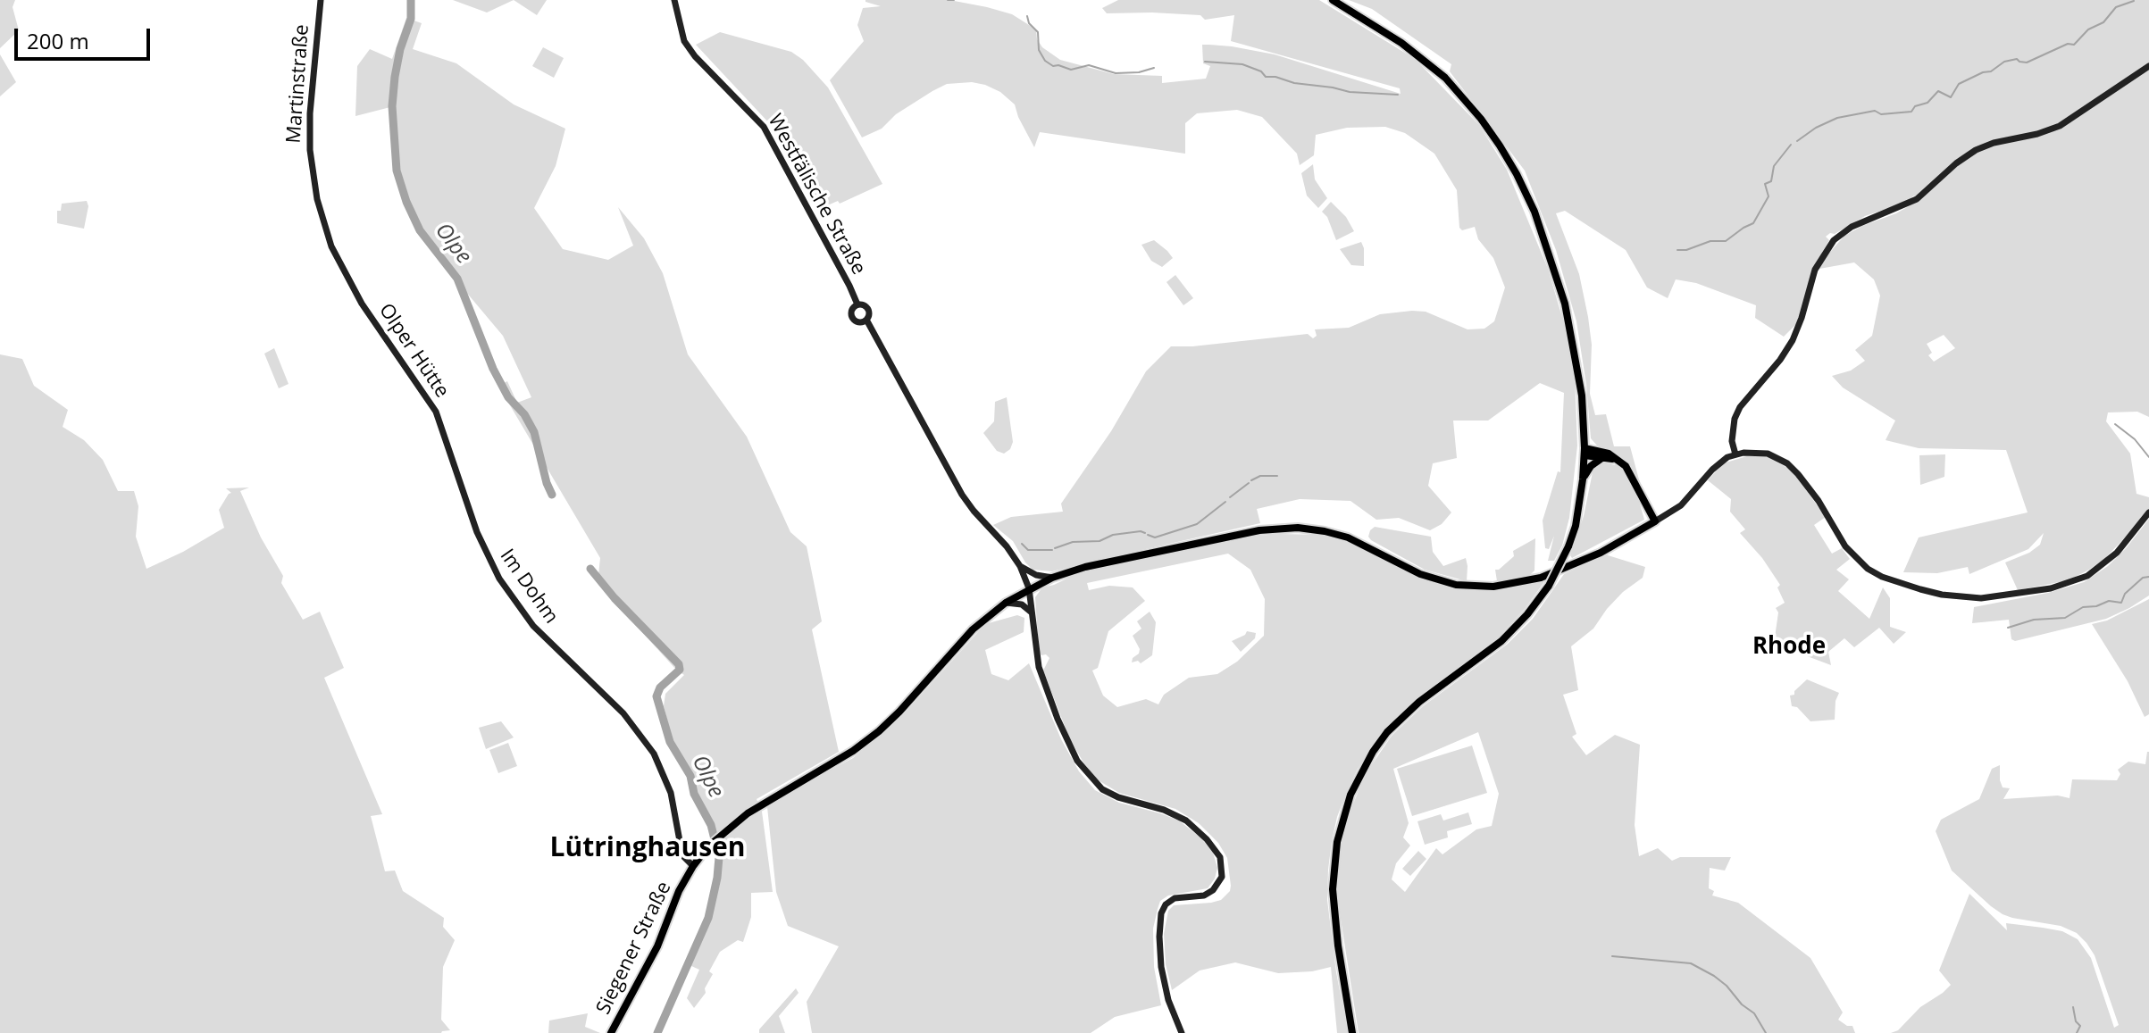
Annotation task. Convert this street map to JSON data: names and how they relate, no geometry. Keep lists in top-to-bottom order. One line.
{"streets":{"main road":["Siegener Straße"],"street":["Martinstraße","Westfälische Straße","Olper Hütte","Im Dohm"]},"crossings":[["Martinstraße","Olper Hütte"],["Olper Hütte","Im Dohm"]],"districts":["Rhode","Lütringhausen"],"water":["Olpe"],"scale_bar":"200 m"}
